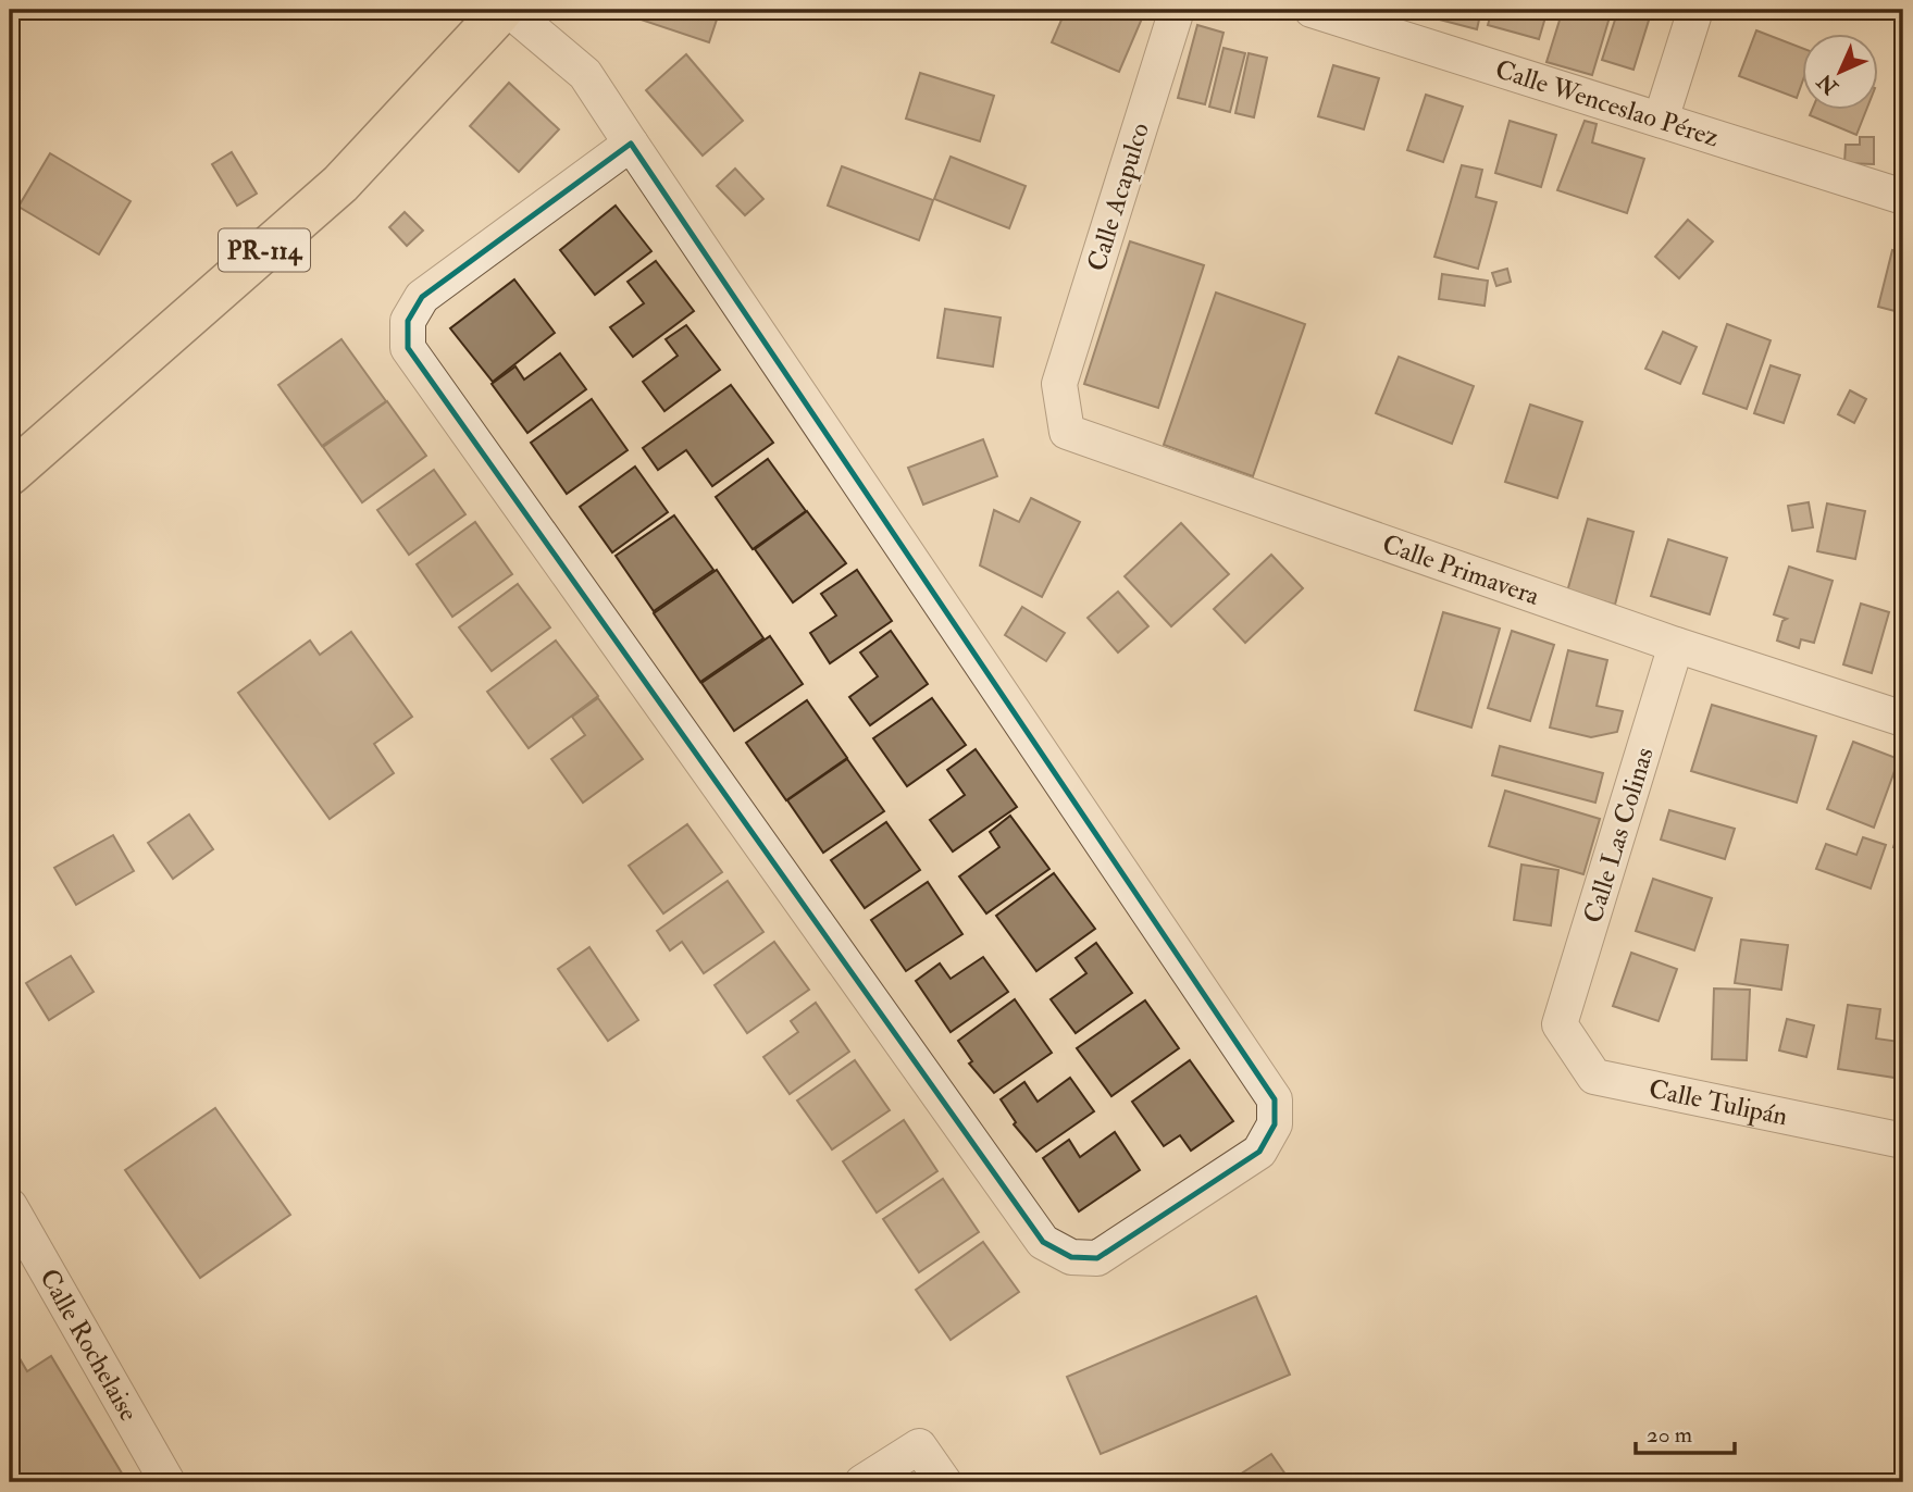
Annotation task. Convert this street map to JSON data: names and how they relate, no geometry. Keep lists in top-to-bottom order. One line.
{"streets":{"main road":["PR-114"],"street":["Calle Wenceslao Pérez","Calle Acapulco","Calle Primavera","Calle Las Colinas","Calle Tulipán","Calle Rochelaise"]},"crossings":[["Calle Acapulco","Calle Primavera"],["Calle Primavera","Calle Las Colinas"],["Calle Las Colinas","Calle Tulipán"]],"scale_bar":"20 m","north":"bottom left"}
